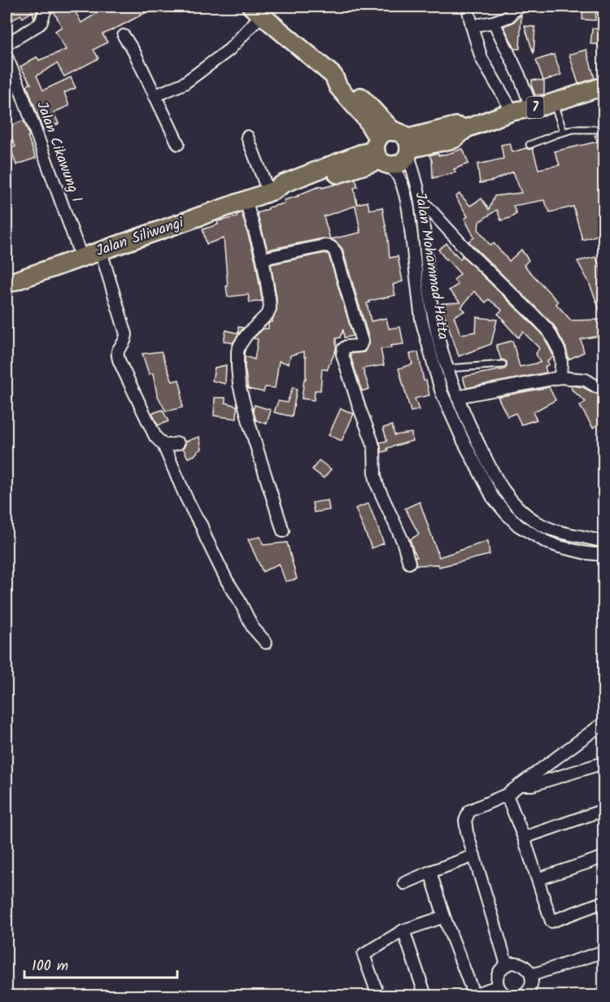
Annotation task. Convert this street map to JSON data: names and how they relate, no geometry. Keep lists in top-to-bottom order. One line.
{"streets":{"main road":["7","Jalan Siliwangi"],"street":["Jalan Cikawung I","Jalan Mohammad Hatta"]},"crossings":[["7","Jalan Mohammad Hatta"],["Jalan Cikawung I","Jalan Siliwangi"],["Jalan Siliwangi","Jalan Mohammad Hatta"]],"scale_bar":"100 m"}
